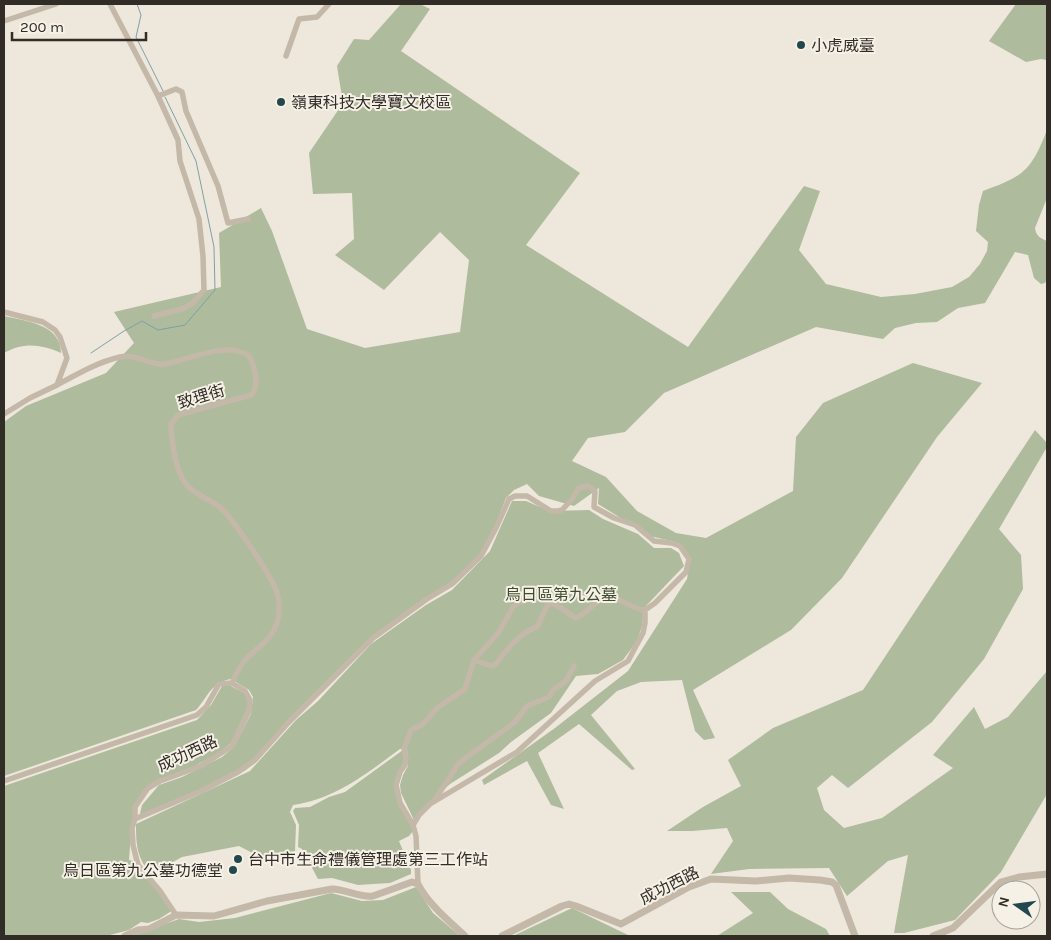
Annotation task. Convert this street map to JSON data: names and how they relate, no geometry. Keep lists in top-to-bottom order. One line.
{"streets":{"street":["致理街","成功西路"]},"crossings":[["致理街","成功西路"]],"parks":["烏日區第九公墓"],"places":["小虎威臺","嶺東科技大學寶文校區","台中市生命禮儀管理處第三工作站","烏日區第九公墓功德堂"],"scale_bar":"200 m","north":"left"}
